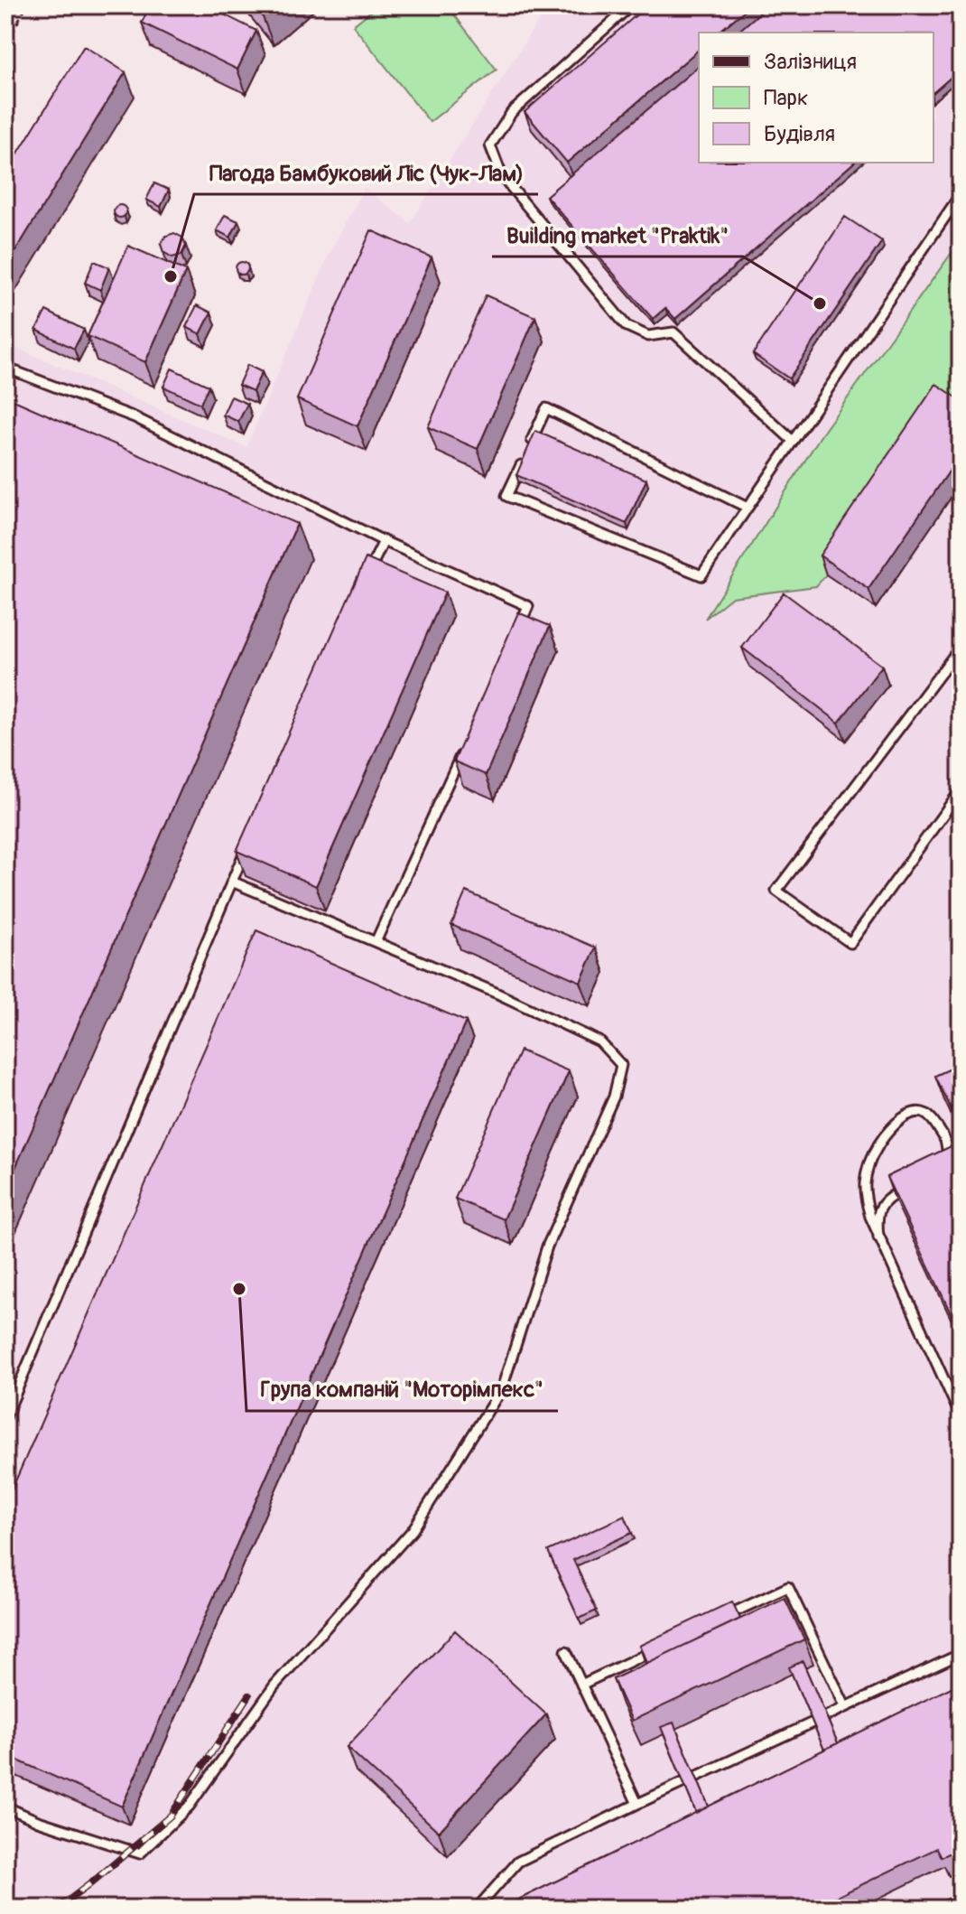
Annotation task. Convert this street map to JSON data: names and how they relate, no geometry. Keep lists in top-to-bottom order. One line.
{"places":["Пагода Бамбуковий Ліс (Чук-Лам)","Building market \"Praktik\"","Група компаній \"Моторімпекс\""],"legend":["Залізниця","Парк","Будівля"]}
